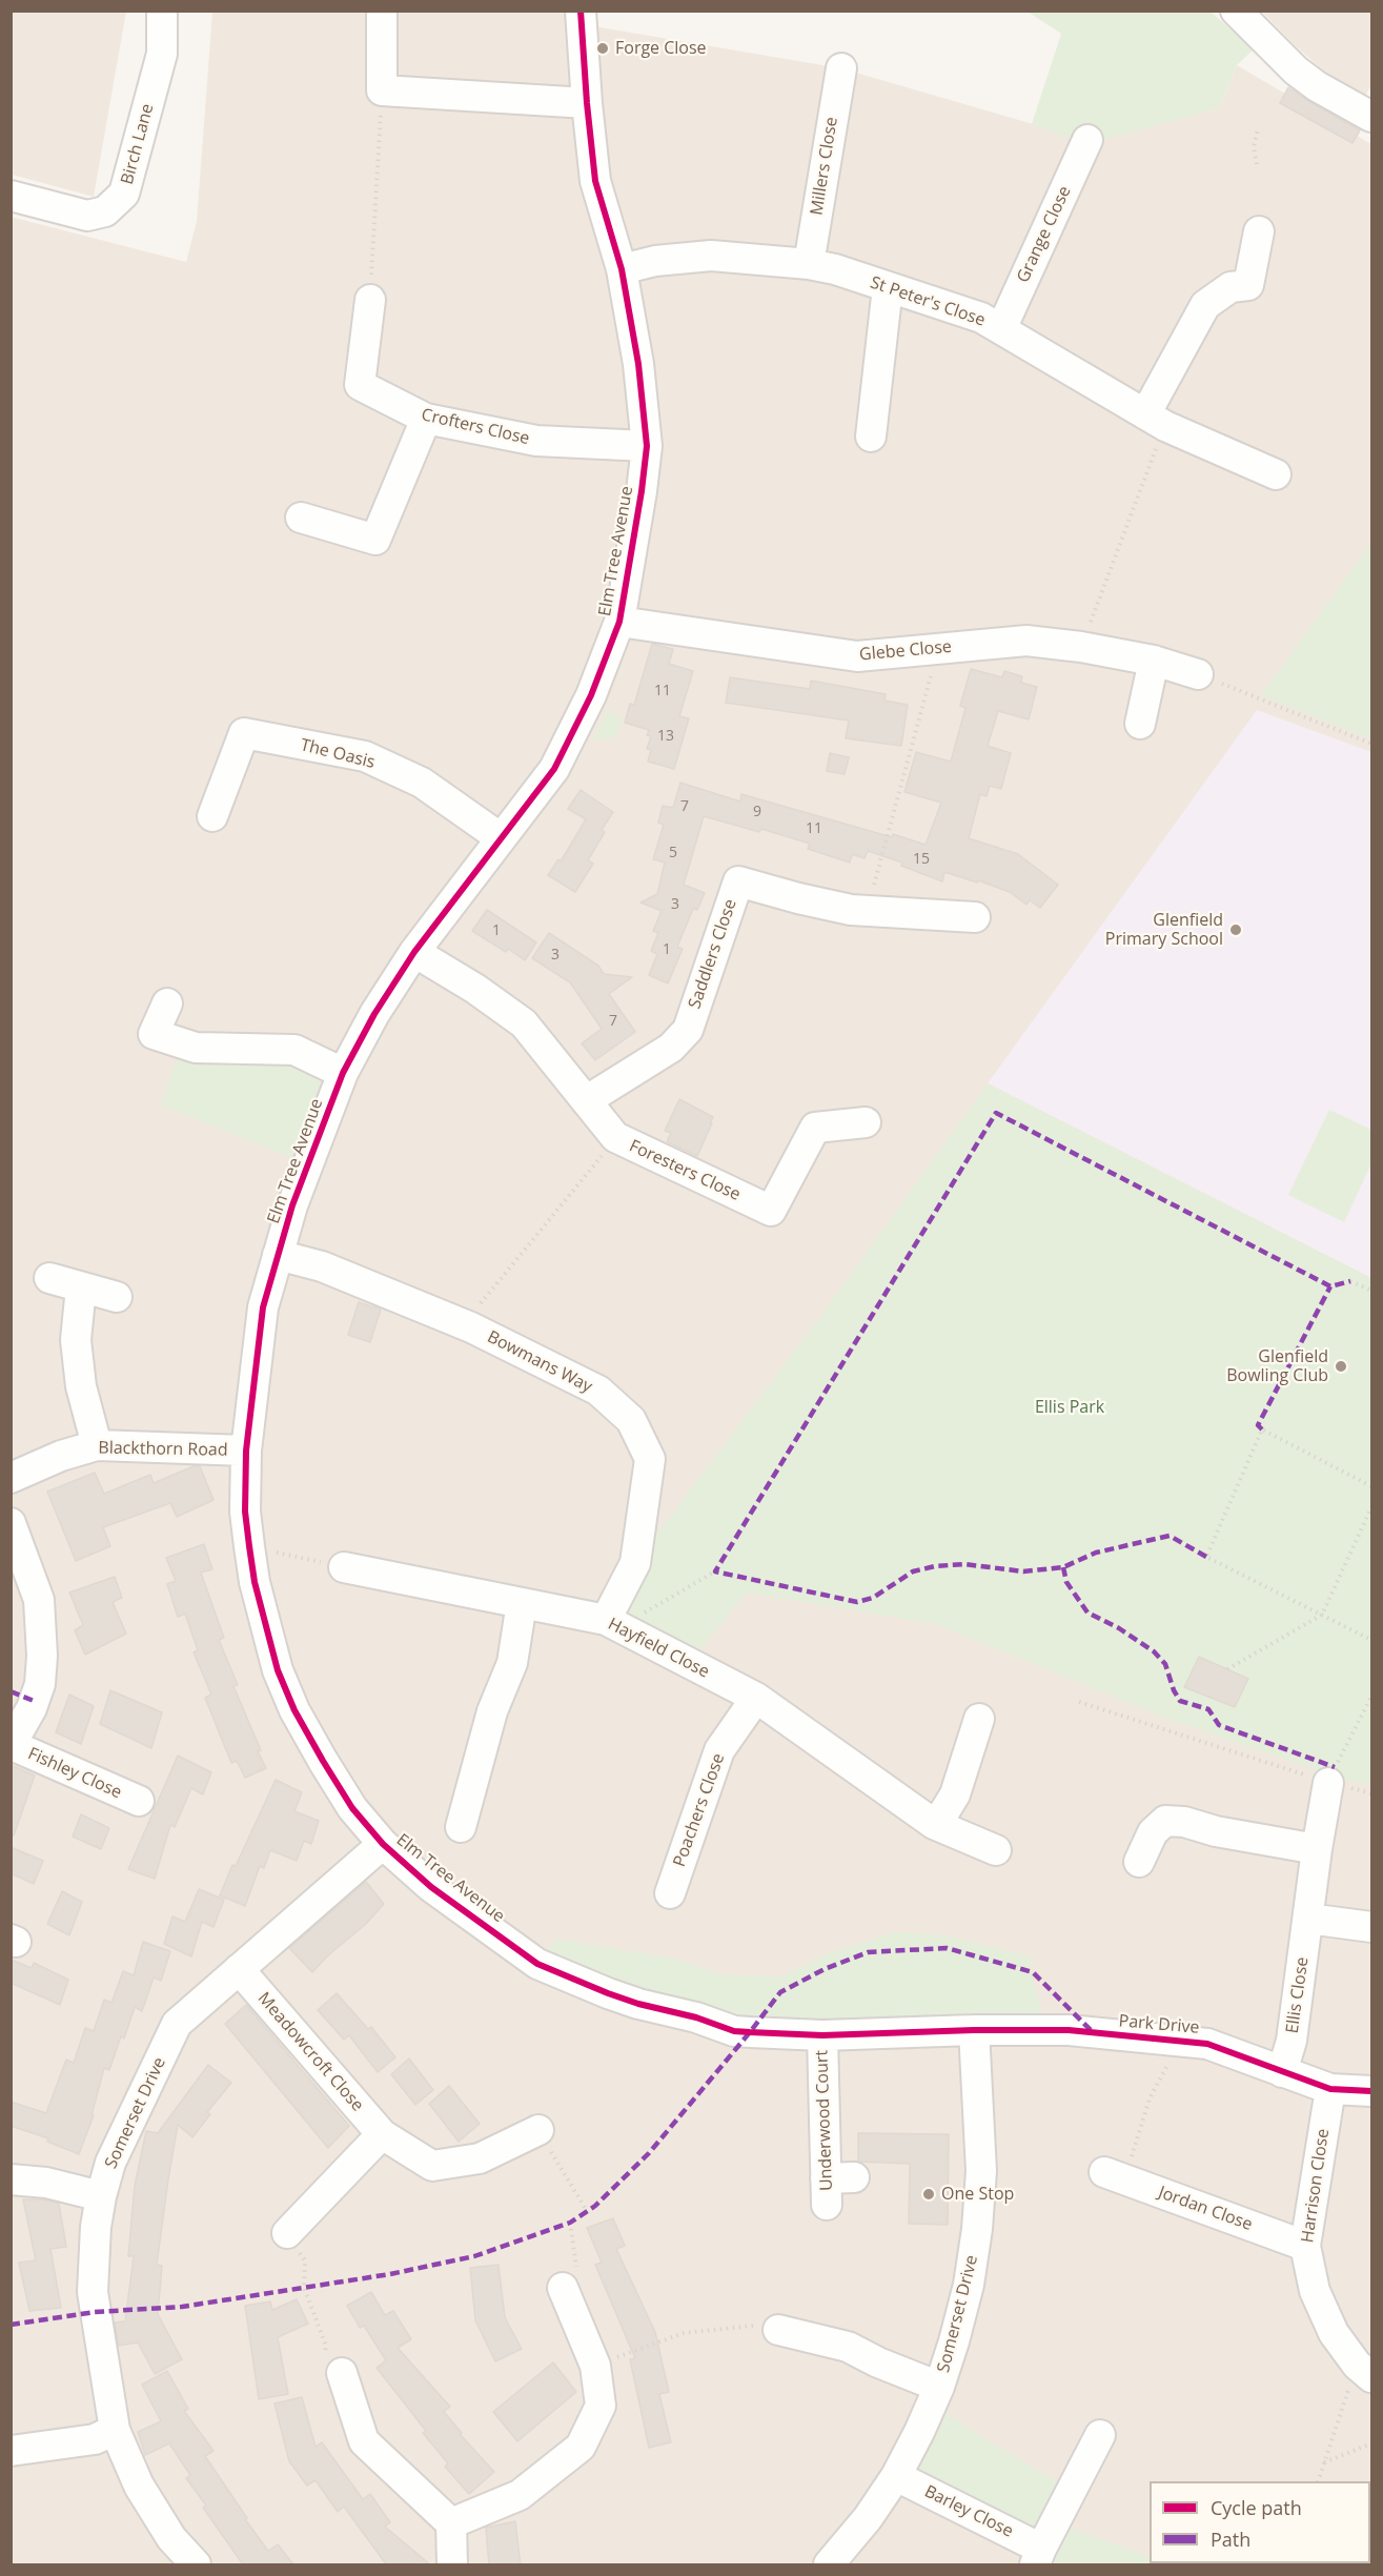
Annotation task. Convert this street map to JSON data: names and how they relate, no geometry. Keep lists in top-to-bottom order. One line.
{"streets":{"street":["Birch Lane","Millers Close","Grange Close","St Peter's Close","Crofters Close","Elm Tree Avenue","Glebe Close","The Oasis","Saddlers Close","Foresters Close","Bowmans Way","Blackthorn Road","Hayfield Close","Fishley Close","Poachers Close","Ellis Close","Park Drive","Meadowcroft Close","Somerset Drive","Underwood Court","Harrison Close","Jordan Close","Barley Close"]},"crossings":[["Millers Close","St Peter's Close"],["Grange Close","St Peter's Close"],["St Peter's Close","Elm Tree Avenue"],["Crofters Close","Elm Tree Avenue"],["Elm Tree Avenue","Glebe Close"],["Elm Tree Avenue","The Oasis"],["Elm Tree Avenue","Foresters Close"],["Elm Tree Avenue","Bowmans Way"],["Elm Tree Avenue","Blackthorn Road"],["Elm Tree Avenue","Park Drive"],["Elm Tree Avenue","Somerset Drive"],["Elm Tree Avenue","Underwood Court"],["Saddlers Close","Foresters Close"],["Bowmans Way","Hayfield Close"],["Hayfield Close","Poachers Close"],["Ellis Close","Park Drive"],["Park Drive","Somerset Drive"],["Park Drive","Harrison Close"],["Meadowcroft Close","Somerset Drive"],["Somerset Drive","Barley Close"],["Harrison Close","Jordan Close"]],"parks":["Ellis Park"],"places":["Forge Close","Glenfield Primary School","Glenfield Bowling Club","One Stop"],"house_numbers":["11","13","7","9","11","5","15","3","1","1","3","7"],"legend":["Cycle path","Path"]}
